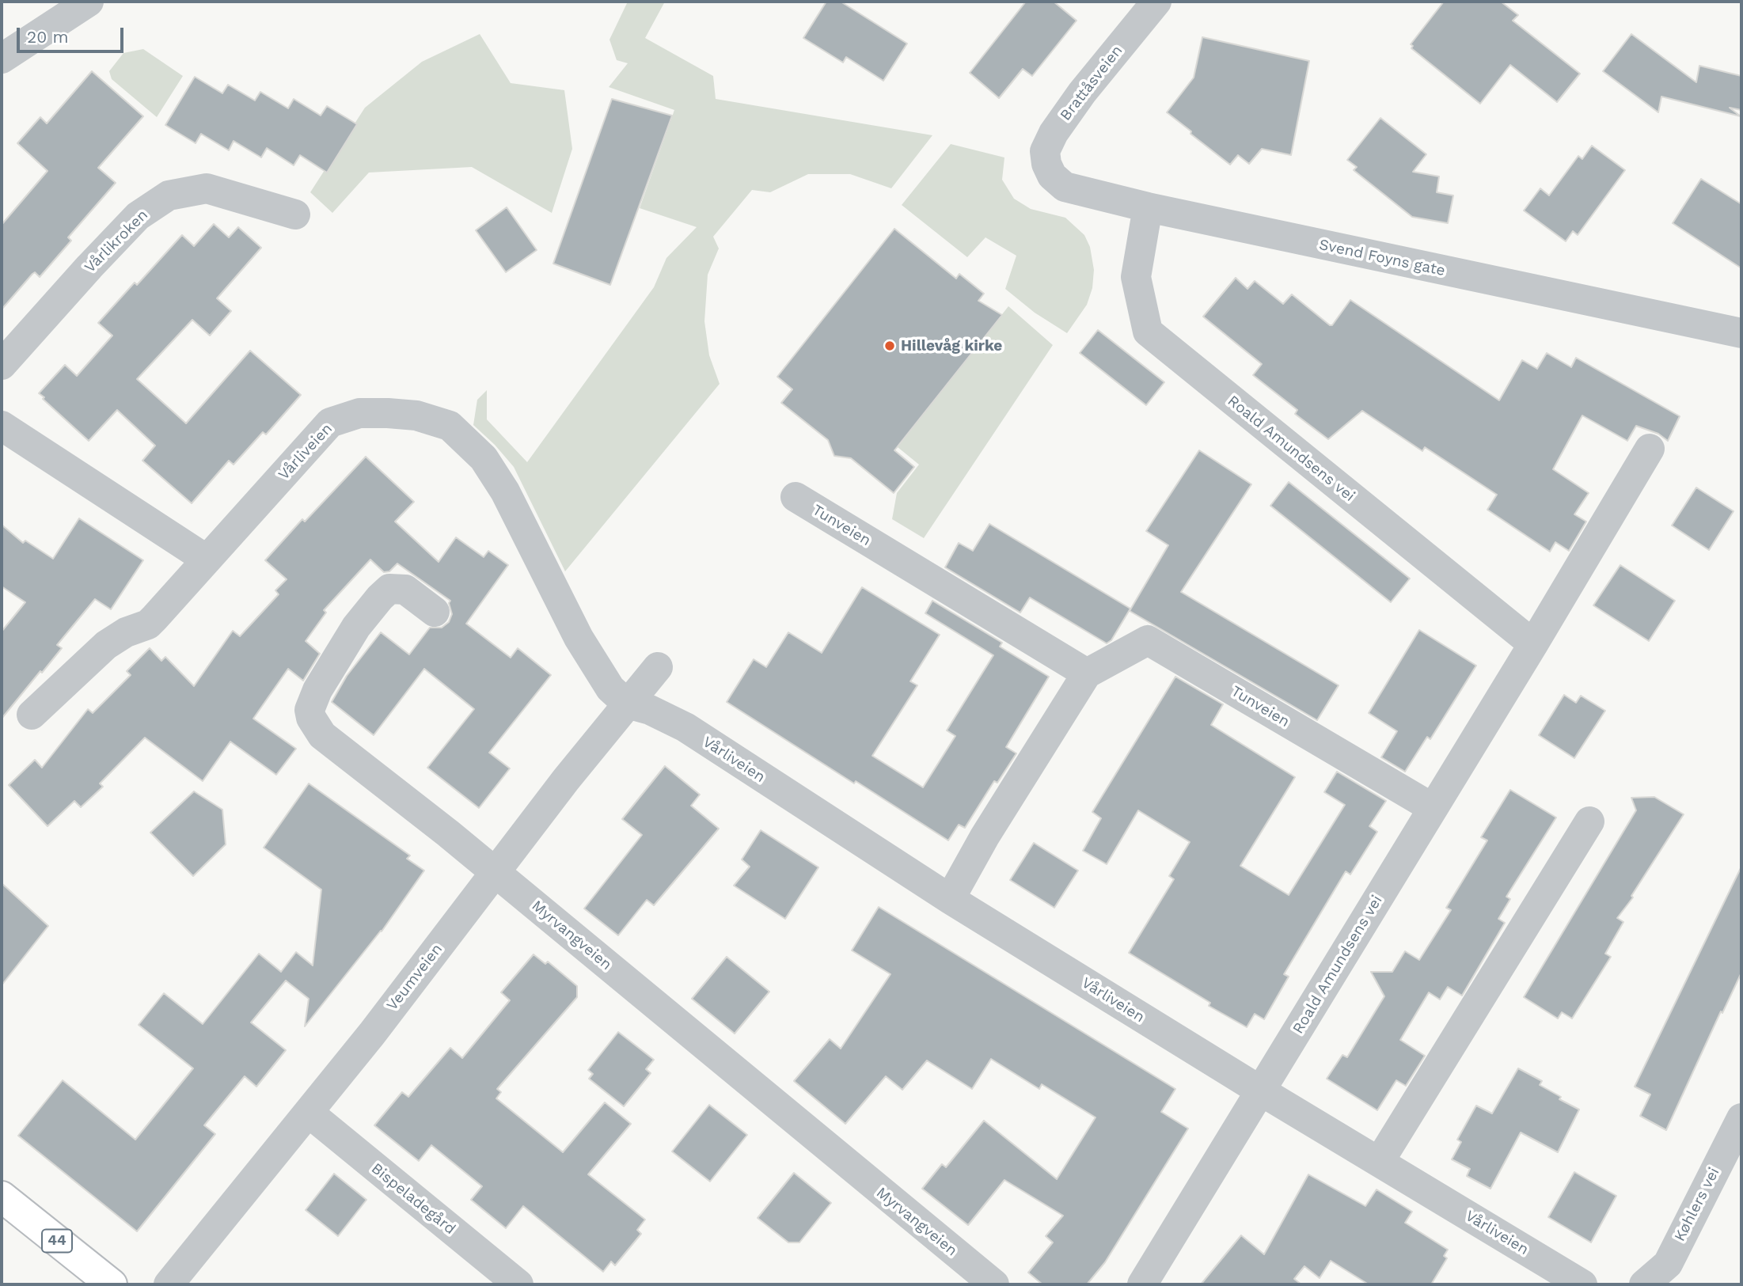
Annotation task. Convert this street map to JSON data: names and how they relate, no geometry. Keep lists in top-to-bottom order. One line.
{"streets":{"main road":["44"],"street":["Brattåsveien","Vårlikroken","Svend Foyns gate","Roald Amundsens vei","Vårliveien","Tunveien","Myrvangveien","Veumveien","Bispeladegård","Køhlers vei"]},"crossings":[["Brattåsveien","Svend Foyns gate"],["Svend Foyns gate","Roald Amundsens vei"],["Roald Amundsens vei","Vårliveien"],["Roald Amundsens vei","Tunveien"],["Vårliveien","Tunveien"],["Vårliveien","Veumveien"],["Myrvangveien","Veumveien"],["Veumveien","Bispeladegård"]],"places":["Hillevåg kirke"],"scale_bar":"20 m"}
